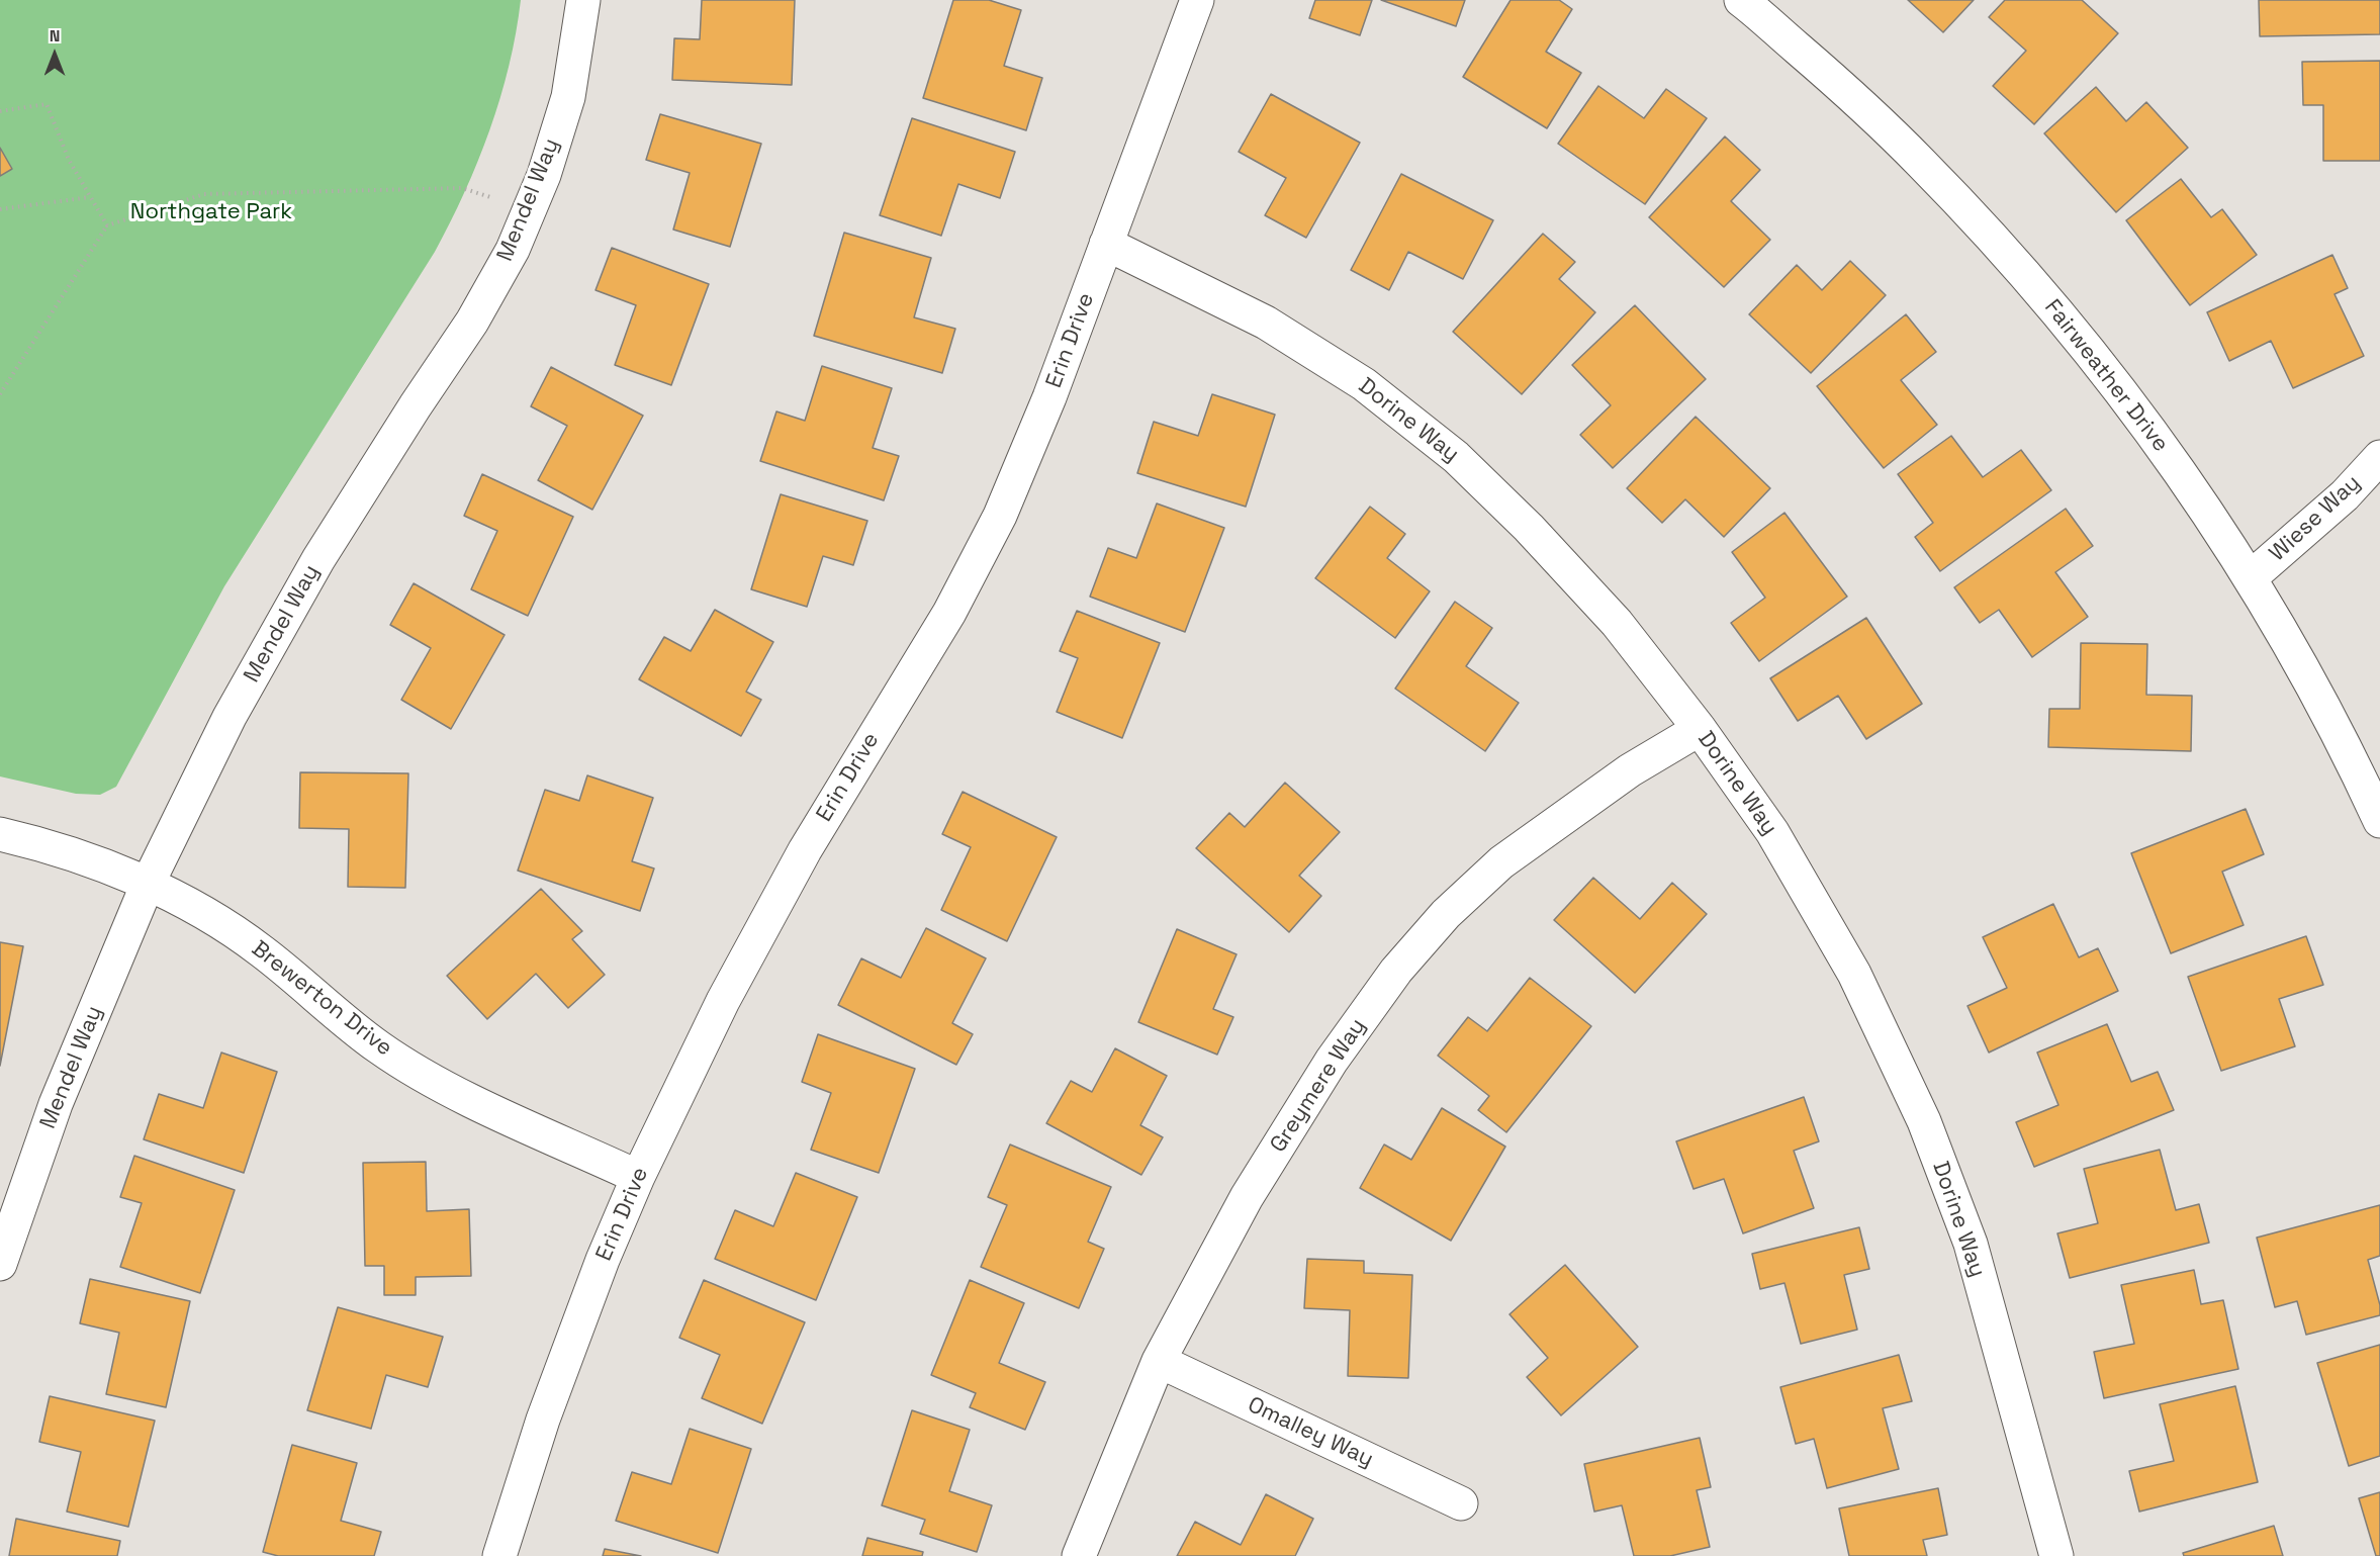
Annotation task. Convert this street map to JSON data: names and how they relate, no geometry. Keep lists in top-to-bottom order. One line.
{"streets":{"street":["Mendel Way","Erin Drive","Fairweather Drive","Dorine Way","Wiese Way","Brewerton Drive","Greymere Way","Omalley Way"]},"crossings":[["Mendel Way","Brewerton Drive"],["Erin Drive","Dorine Way"],["Erin Drive","Brewerton Drive"],["Fairweather Drive","Wiese Way"],["Dorine Way","Greymere Way"],["Greymere Way","Omalley Way"]],"parks":["Northgate Park"],"north":"top"}
